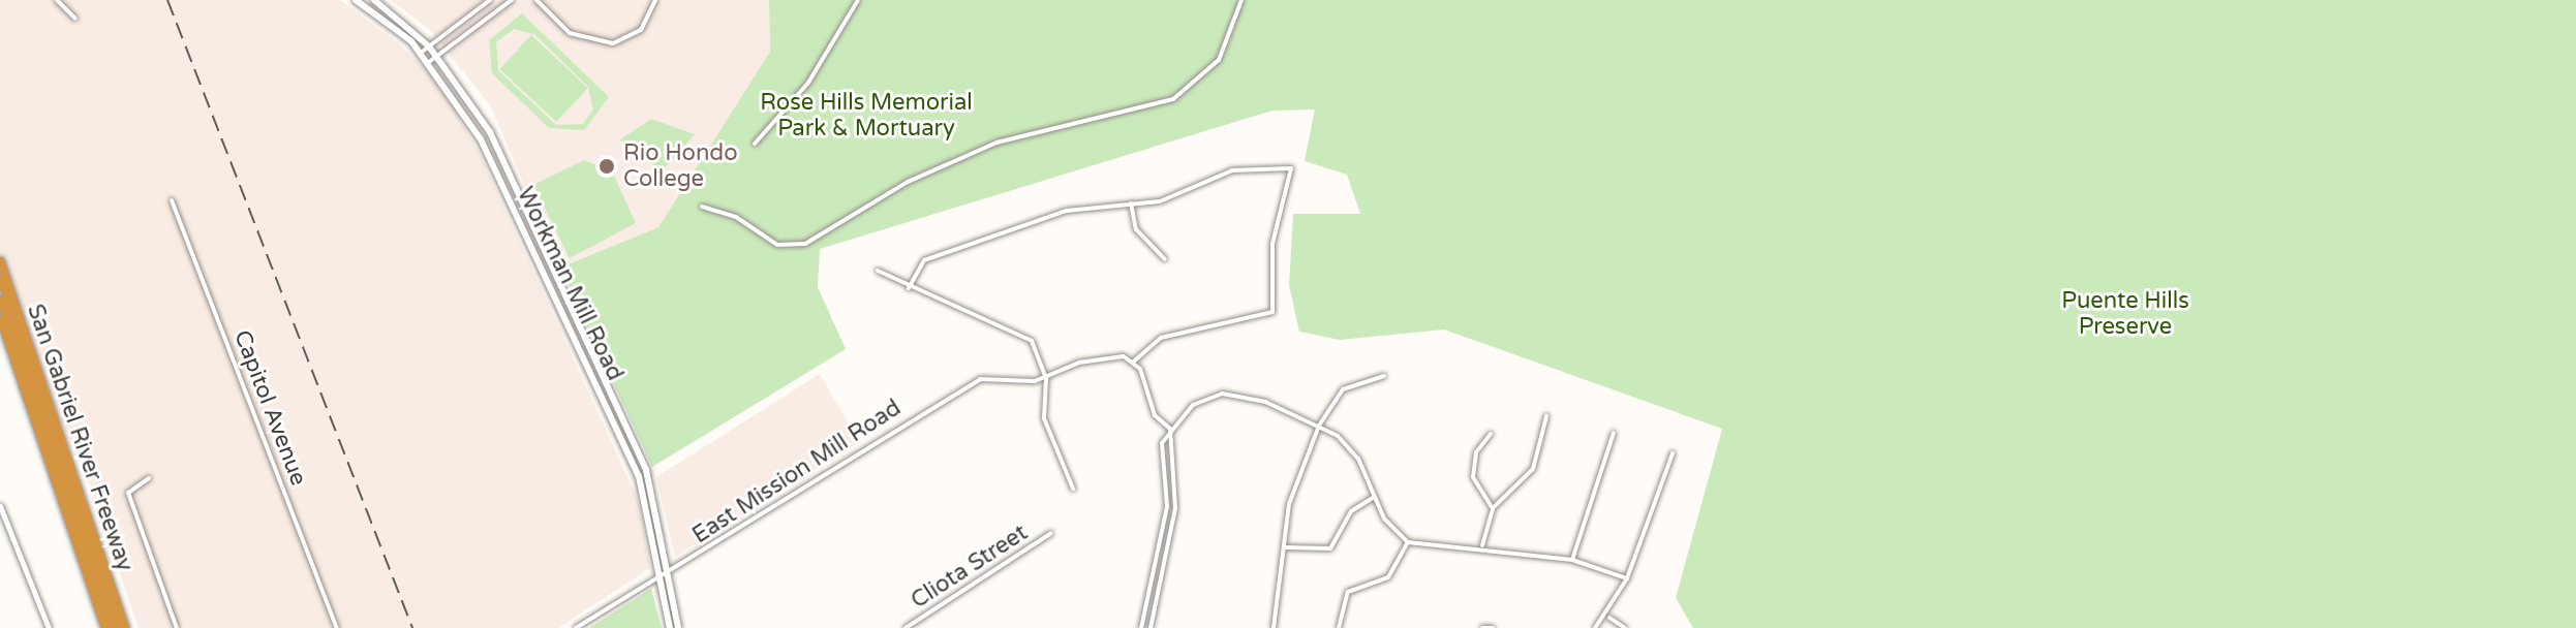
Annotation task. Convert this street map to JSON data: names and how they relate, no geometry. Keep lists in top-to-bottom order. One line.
{"streets":{"highway":["San Gabriel River Freeway"],"main road":["Workman Mill Road"],"street":["Capitol Avenue","East Mission Mill Road","Cliota Street"]},"crossings":[["Workman Mill Road","East Mission Mill Road"]],"parks":["Rose Hills Memorial Park & Mortuary","Puente Hills Preserve"],"places":["Rio Hondo College"]}
